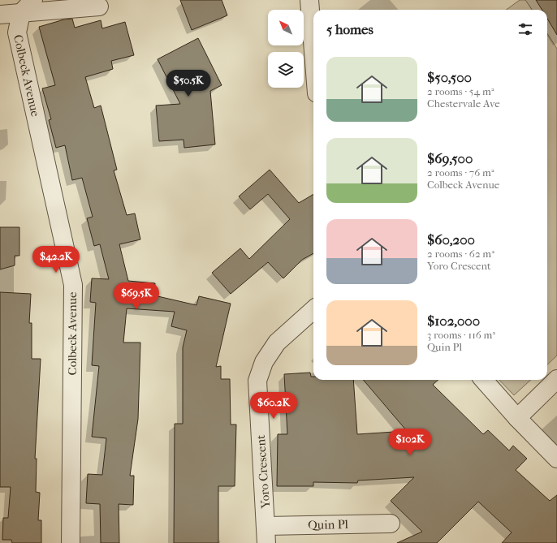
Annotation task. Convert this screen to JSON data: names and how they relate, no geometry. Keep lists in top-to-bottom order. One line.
{"streets":{"street":["Colbeck Avenue","Yoro Crescent","Quin Pl"]},"crossings":[["Yoro Crescent","Quin Pl"]],"north":"top left","page":{"heading":"5 homes","list":[{"name":"$50,500","note":"2 rooms · 54 m² · Chestervale Ave"},{"name":"$69,500","note":"2 rooms · 76 m² · Colbeck Avenue"},{"name":"$60,200","note":"2 rooms · 62 m² · Yoro Crescent"},{"name":"$102,000","note":"3 rooms · 116 m² · Quin Pl"}],"price":["$50.5K","$42.2K","$69.5K","$60.2K","$102K"]}}
